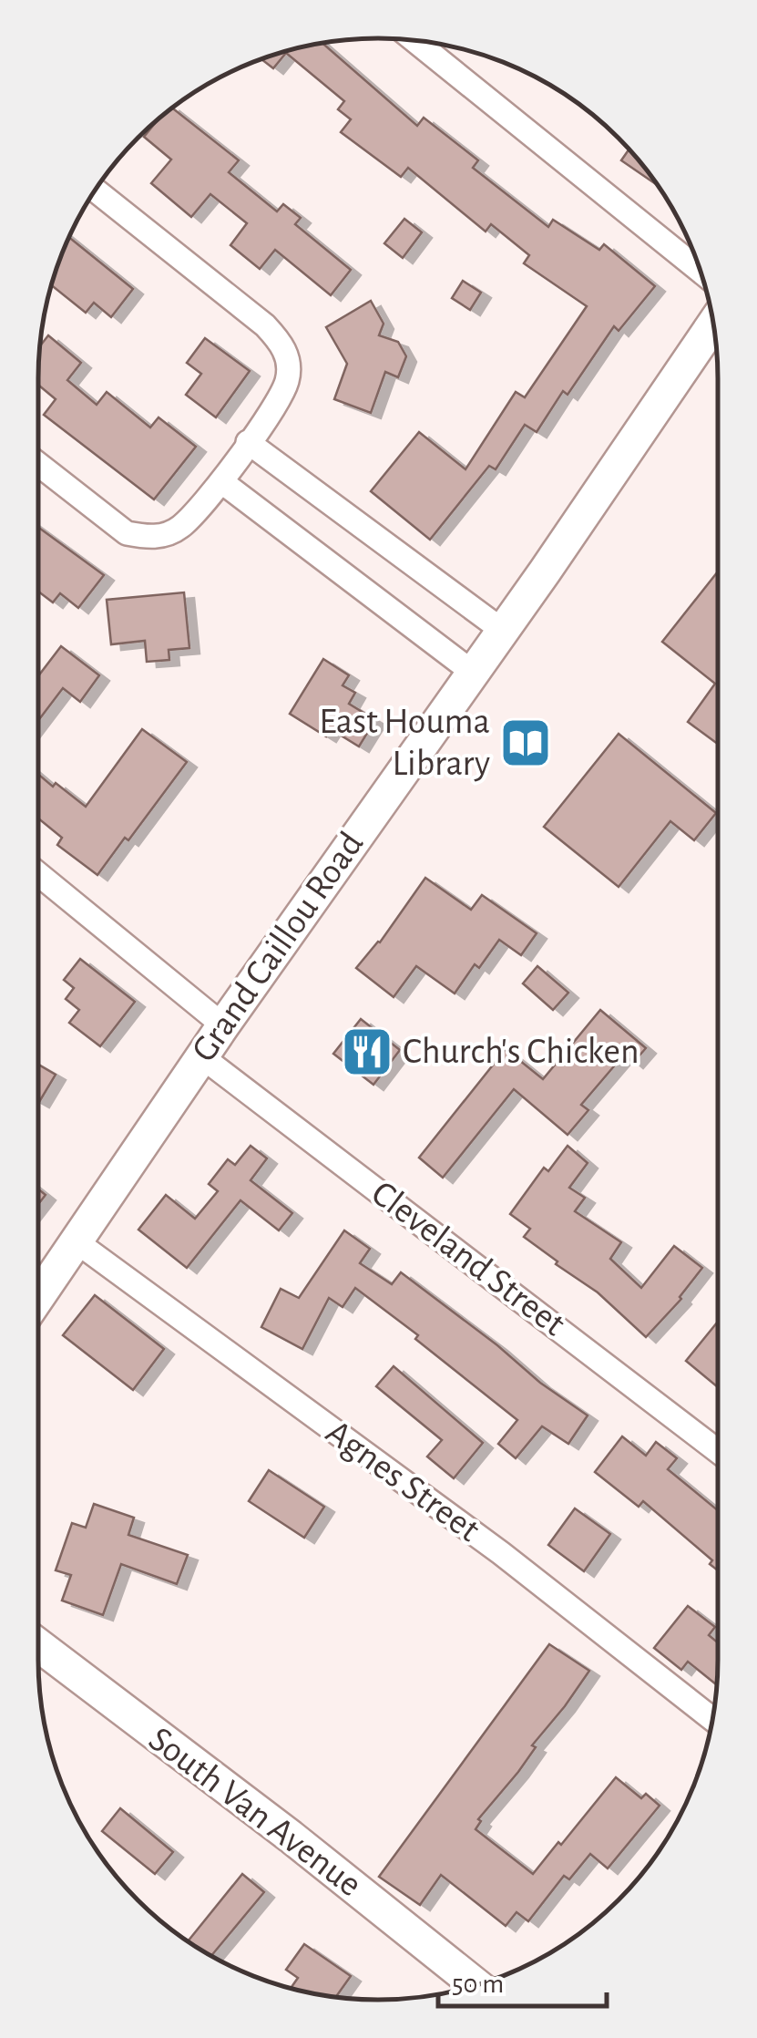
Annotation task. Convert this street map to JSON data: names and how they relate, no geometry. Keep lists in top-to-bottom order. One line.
{"streets":{"main road":["Grand Caillou Road","South Van Avenue"],"street":["Cleveland Street","Agnes Street"]},"crossings":[["Grand Caillou Road","Cleveland Street"],["Grand Caillou Road","Agnes Street"]],"places":{"library":["East Houma Library"],"restaurant":["Church's Chicken"]},"scale_bar":"50 m"}
